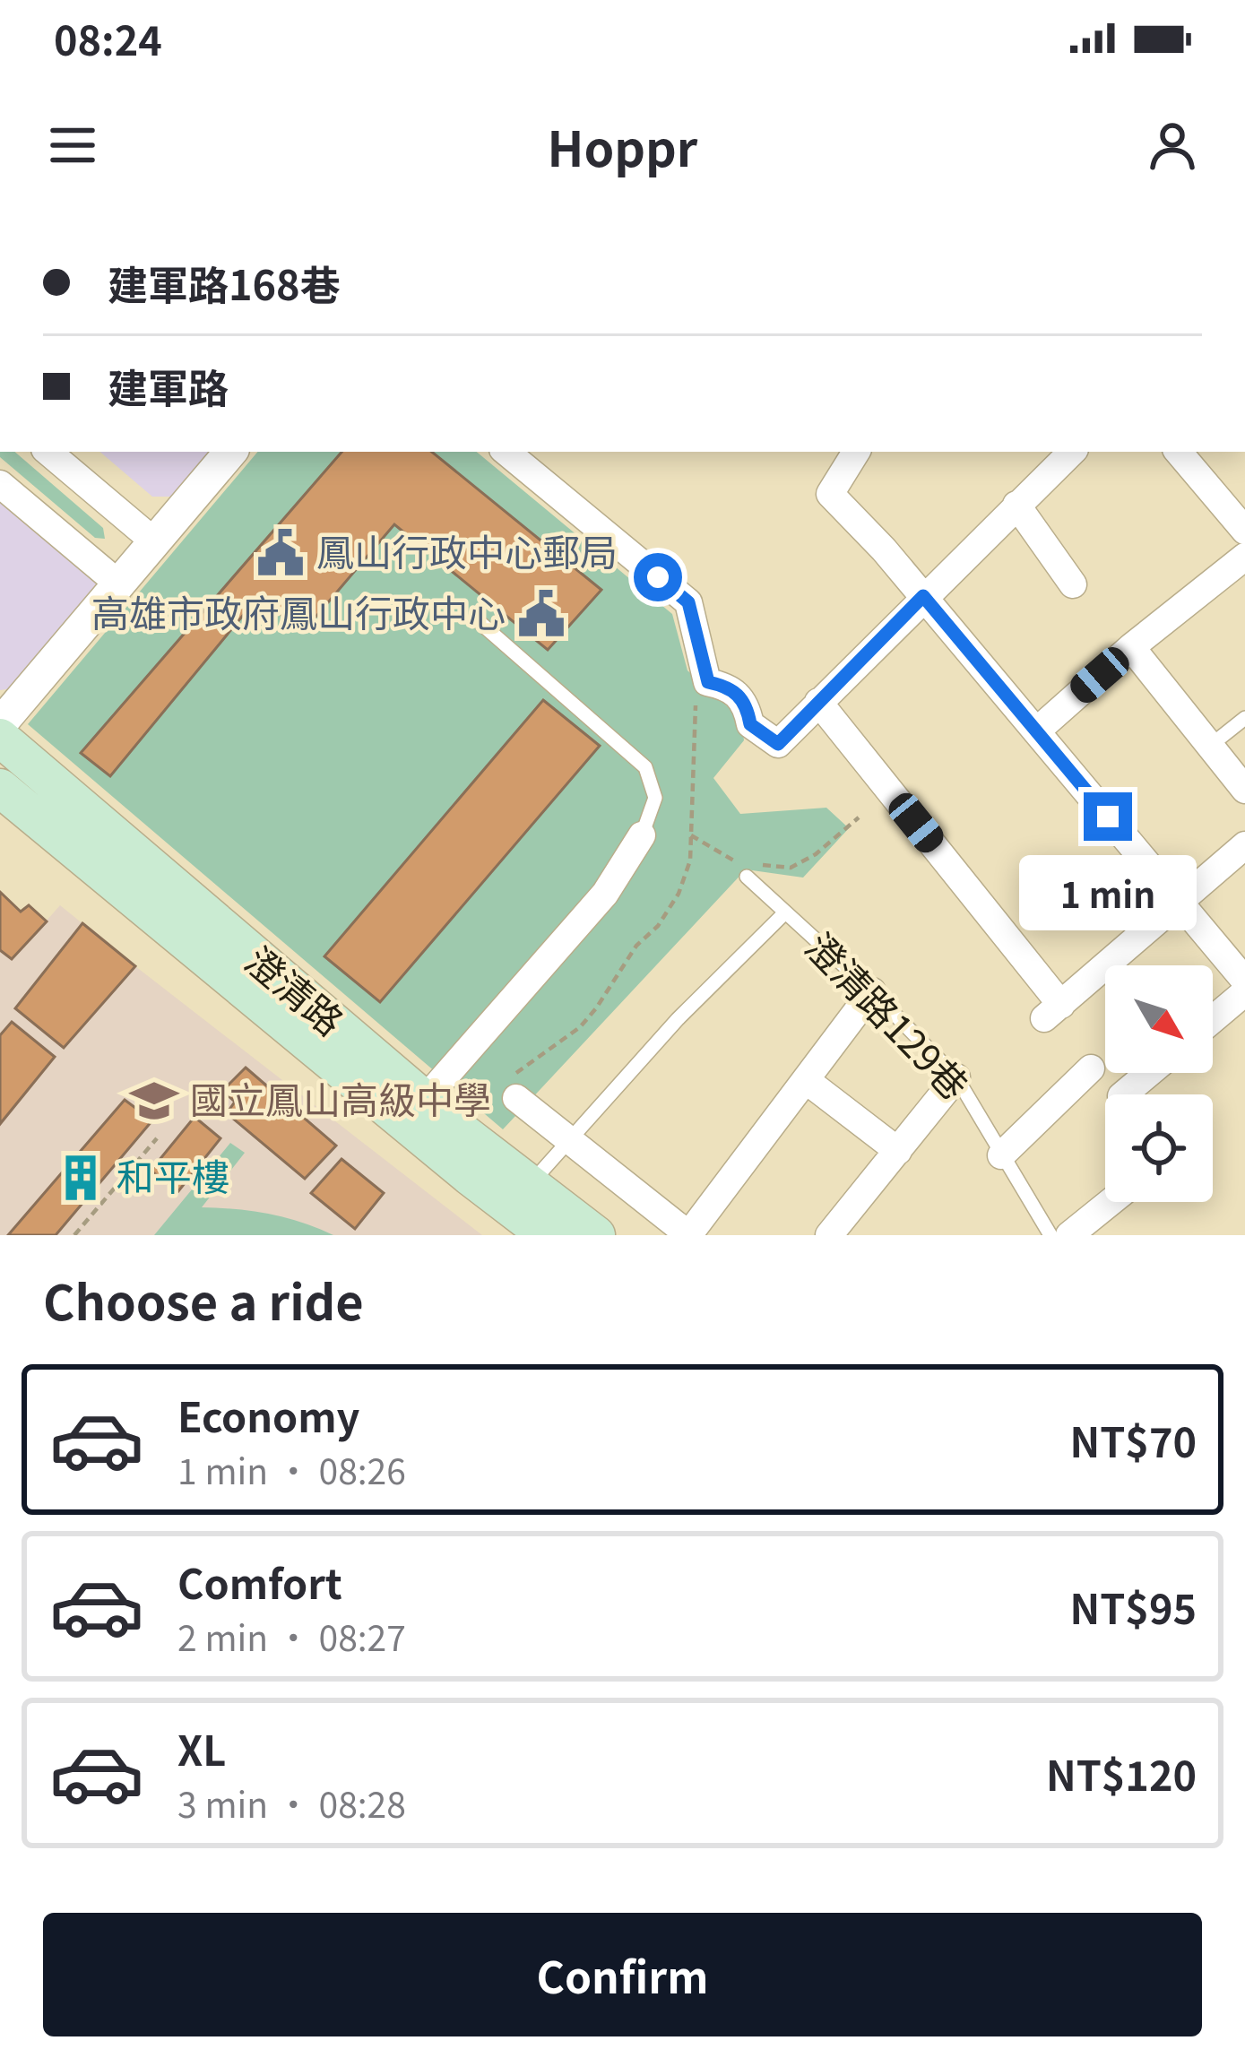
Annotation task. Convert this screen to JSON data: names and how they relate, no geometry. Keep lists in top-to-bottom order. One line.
{"streets":{"main road":["澄清路"],"lane":["澄清路129巷"]},"crossings":[["澄清路","澄清路129巷"]],"places":{"public building":["鳳山行政中心郵局","高雄市政府鳳山行政中心"],"school or university":["國立鳳山高級中學"],"building":["和平樓"]},"north":"bottom right","page":{"status":"08:24","header":"Hoppr","banner":["建軍路168巷","建軍路"],"bubble":"1 min","heading":"Choose a ride","list":[{"name":"Economy","note":"1 min · 08:26","value":"NT$70"},{"name":"Comfort","note":"2 min · 08:27","value":"NT$95"},{"name":"XL","note":"3 min · 08:28","value":"NT$120"}],"buttons":"Confirm"}}
